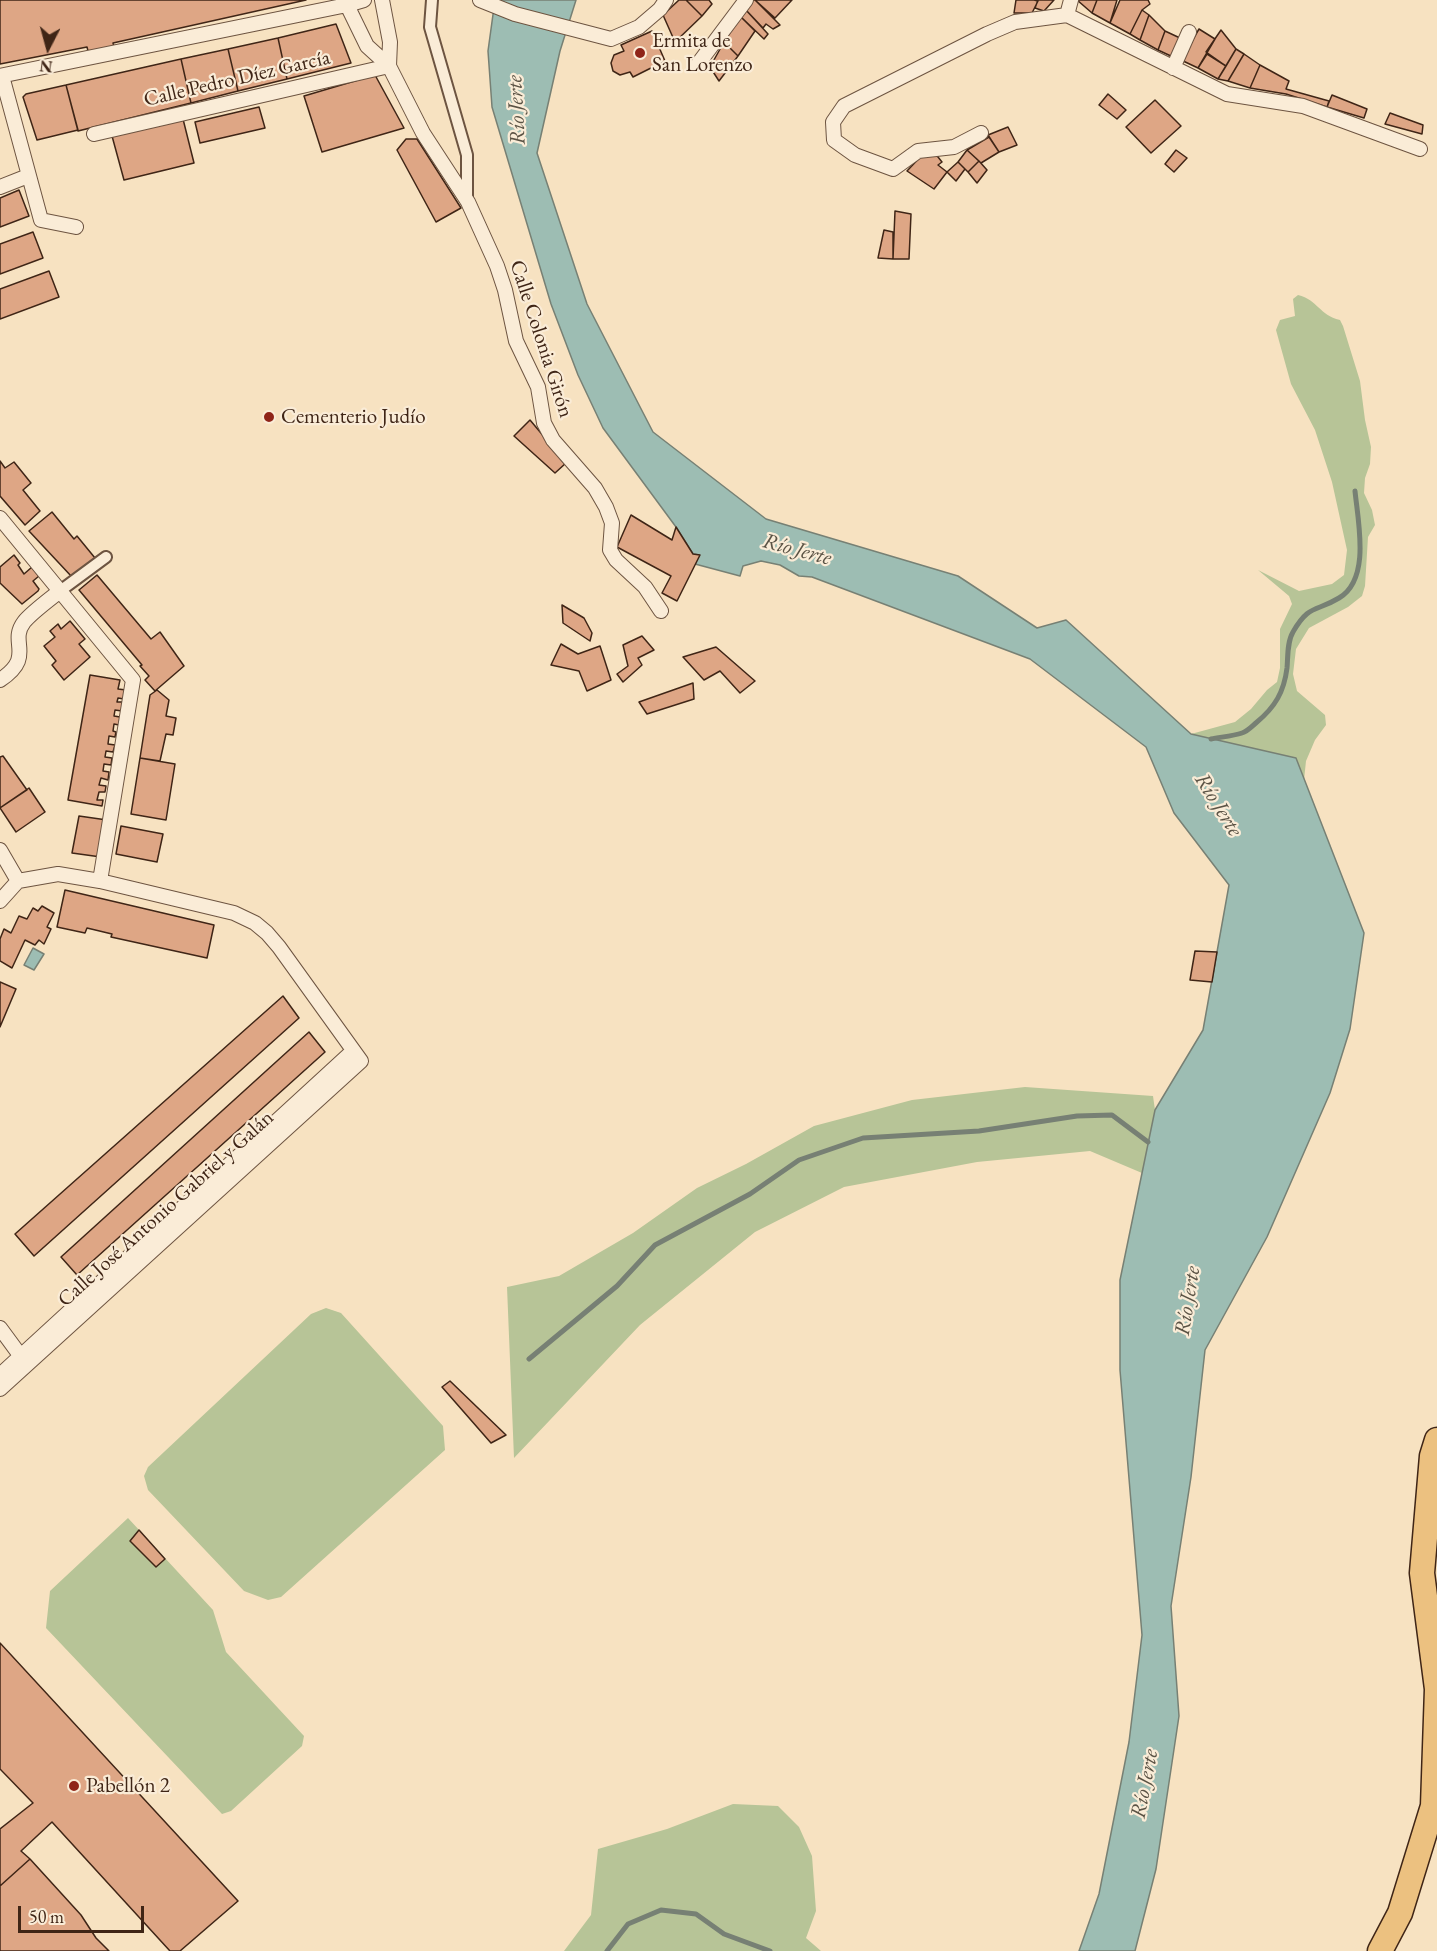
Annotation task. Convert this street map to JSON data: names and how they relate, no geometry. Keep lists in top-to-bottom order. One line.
{"streets":{"street":["Calle Pedro Díez García","Calle Colonia Girón","Calle José Antonio Gabriel y Galán"]},"crossings":[["Calle Pedro Díez García","Calle Colonia Girón"]],"water":["Río Jerte"],"places":["Ermita de San Lorenzo","Cementerio Judío","Pabellón 2"],"scale_bar":"50 m","north":"bottom"}
